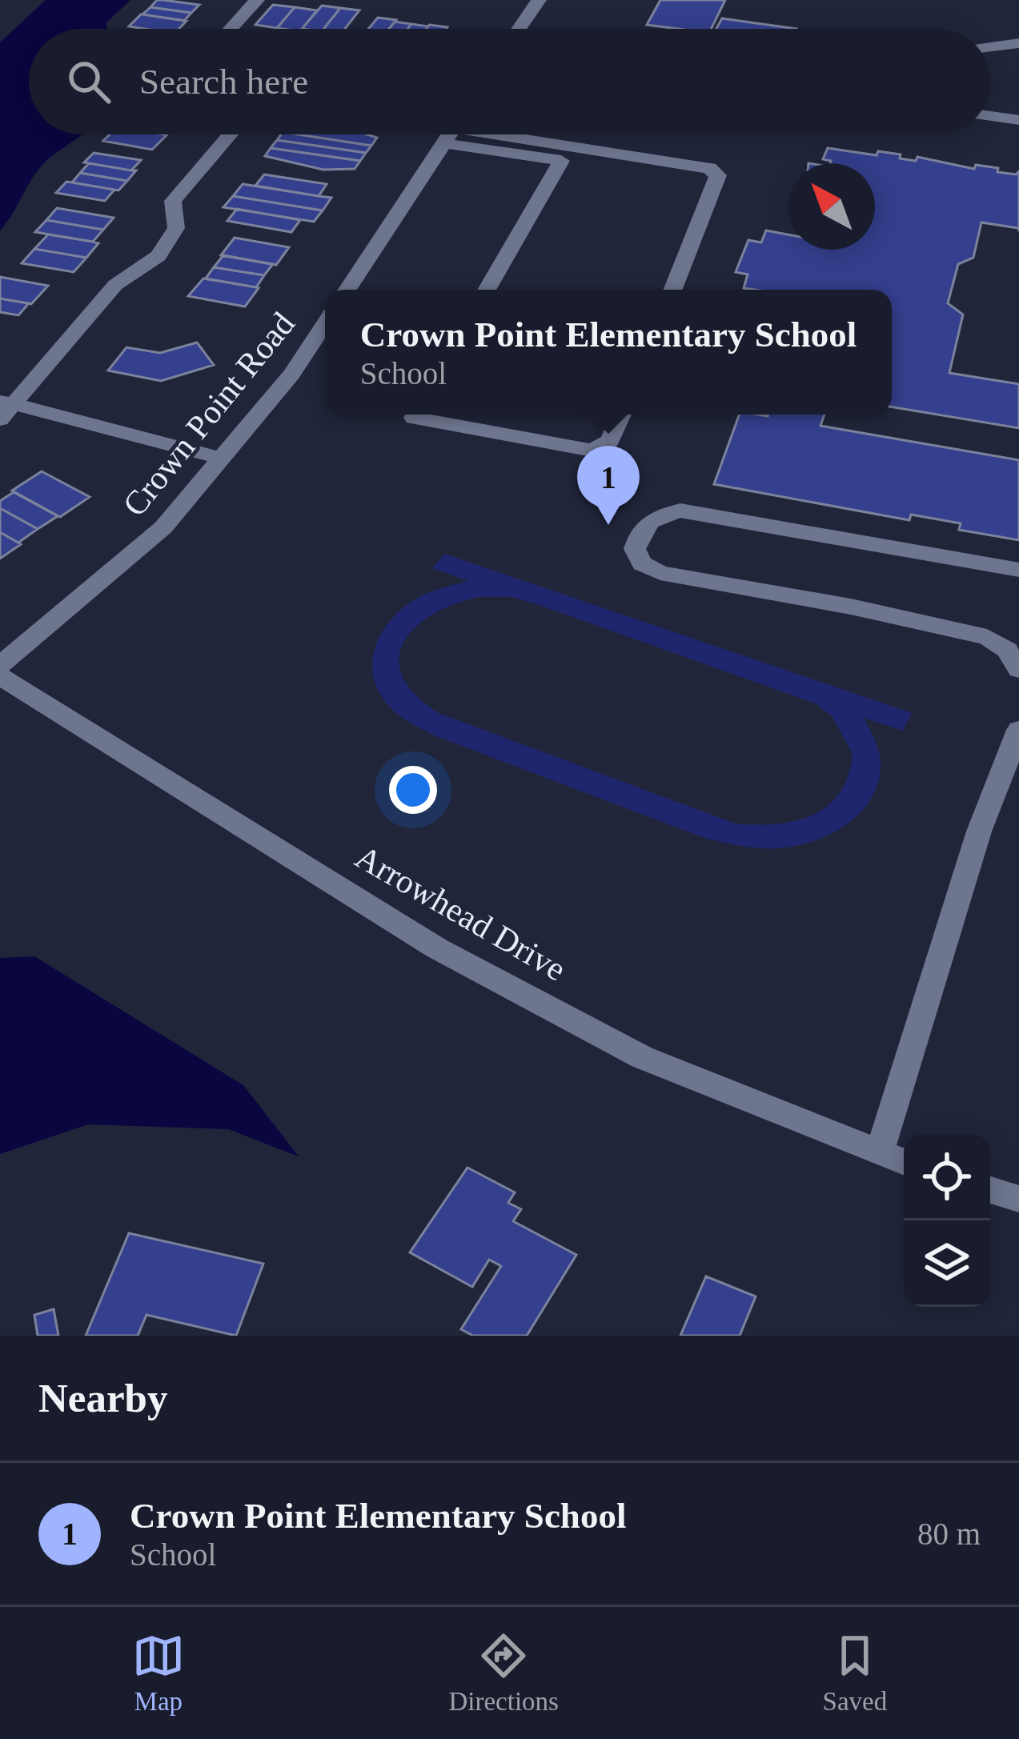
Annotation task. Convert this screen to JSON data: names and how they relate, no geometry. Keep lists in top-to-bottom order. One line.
{"streets":{"street":["Crown Point Road","Arrowhead Drive"]},"north":"top left","page":{"search":"Search here","popup":["Crown Point Elementary School","School"],"pins":"1","heading":"Nearby","list":[{"mark":"1","name":"Crown Point Elementary School","note":"School","value":"80 m"}],"nav":["Map","Directions","Saved"]}}
